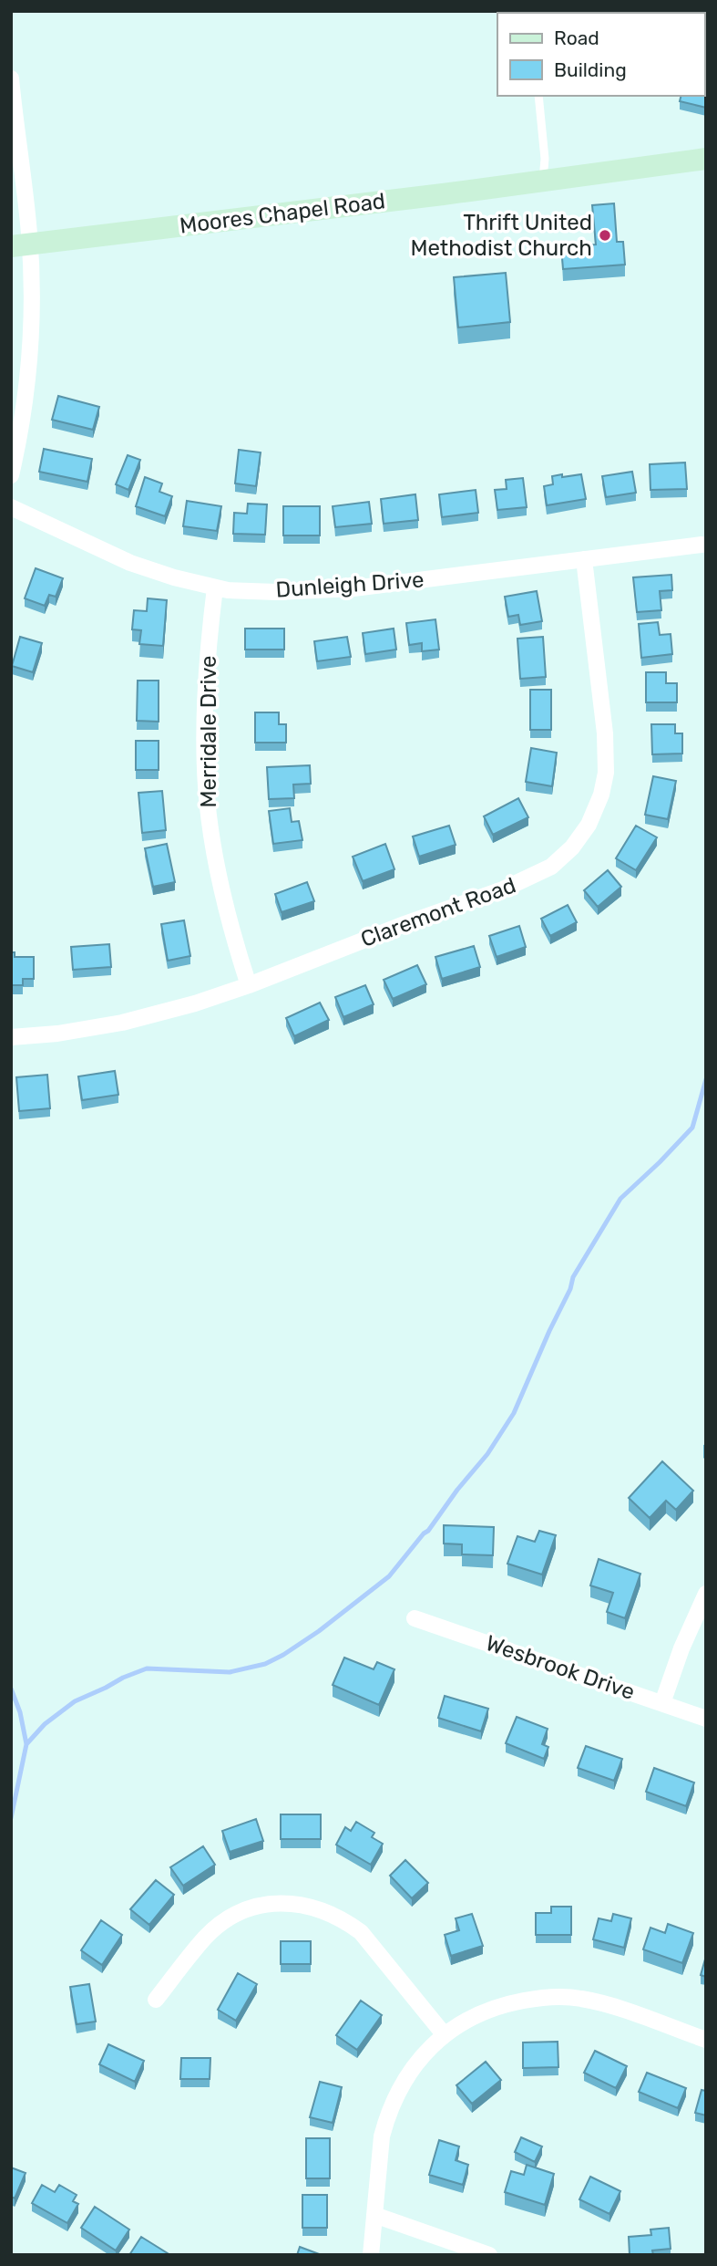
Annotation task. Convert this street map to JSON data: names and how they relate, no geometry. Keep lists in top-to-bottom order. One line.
{"streets":{"main road":["Moores Chapel Road"],"street":["Dunleigh Drive","Merridale Drive","Claremont Road","Wesbrook Drive"]},"crossings":[["Dunleigh Drive","Merridale Drive"],["Dunleigh Drive","Claremont Road"],["Merridale Drive","Claremont Road"]],"places":["Thrift United Methodist Church"],"legend":["Road","Building"]}
